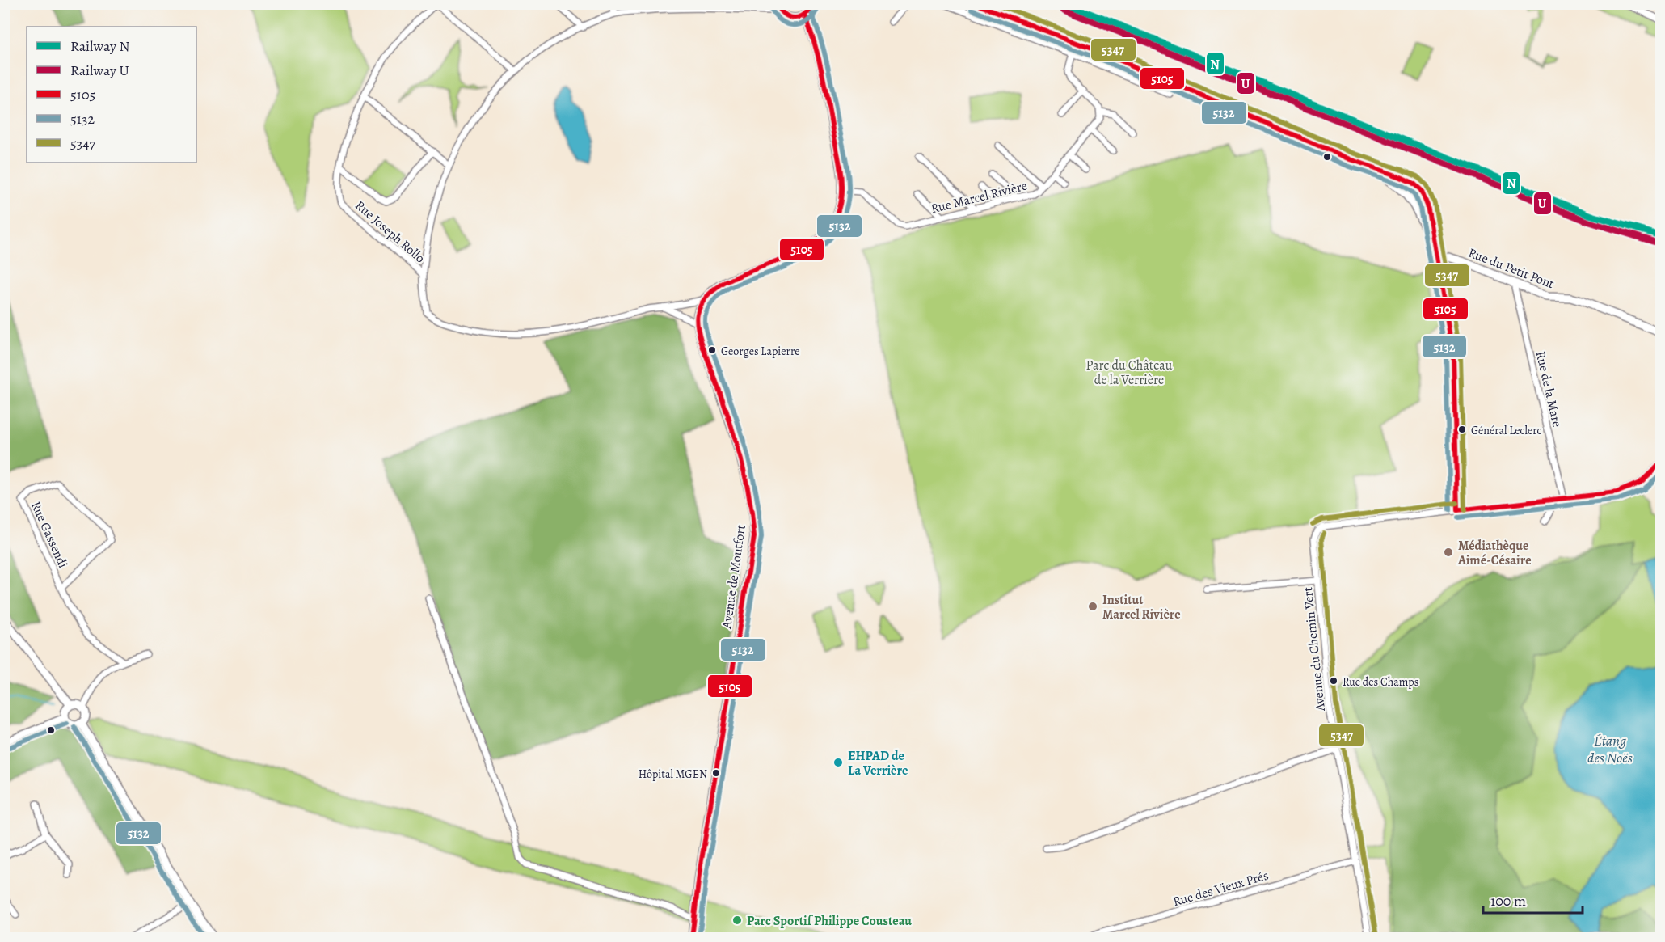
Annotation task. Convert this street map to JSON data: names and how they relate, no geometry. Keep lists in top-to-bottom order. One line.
{"streets":{"street":["Rue Marcel Rivière","Rue Joseph Rollo","Rue du Petit Pont","Rue de la Mare","Rue Gassendi","Avenue de Montfort","Avenue du Chemin Vert","Rue des Vieux Prés"]},"crossings":[["Rue du Petit Pont","Rue de la Mare"],["Avenue du Chemin Vert","Rue des Vieux Prés"]],"water":["Étang des Noës"],"parks":["Parc du Château de la Verrière"],"places":["Georges Lapierre","Général Leclerc","Médiathèque Aimé-Césaire","Institut Marcel Rivière","Rue des Champs","EHPAD de La Verrière","Hôpital MGEN","Parc Sportif Philippe Cousteau"],"lines":["transit line 5105","transit line 5347","rail line N","transit line 5132","rail line U"],"legend":["Railway N","Railway U","5105","5132","5347"],"scale_bar":"100 m"}
